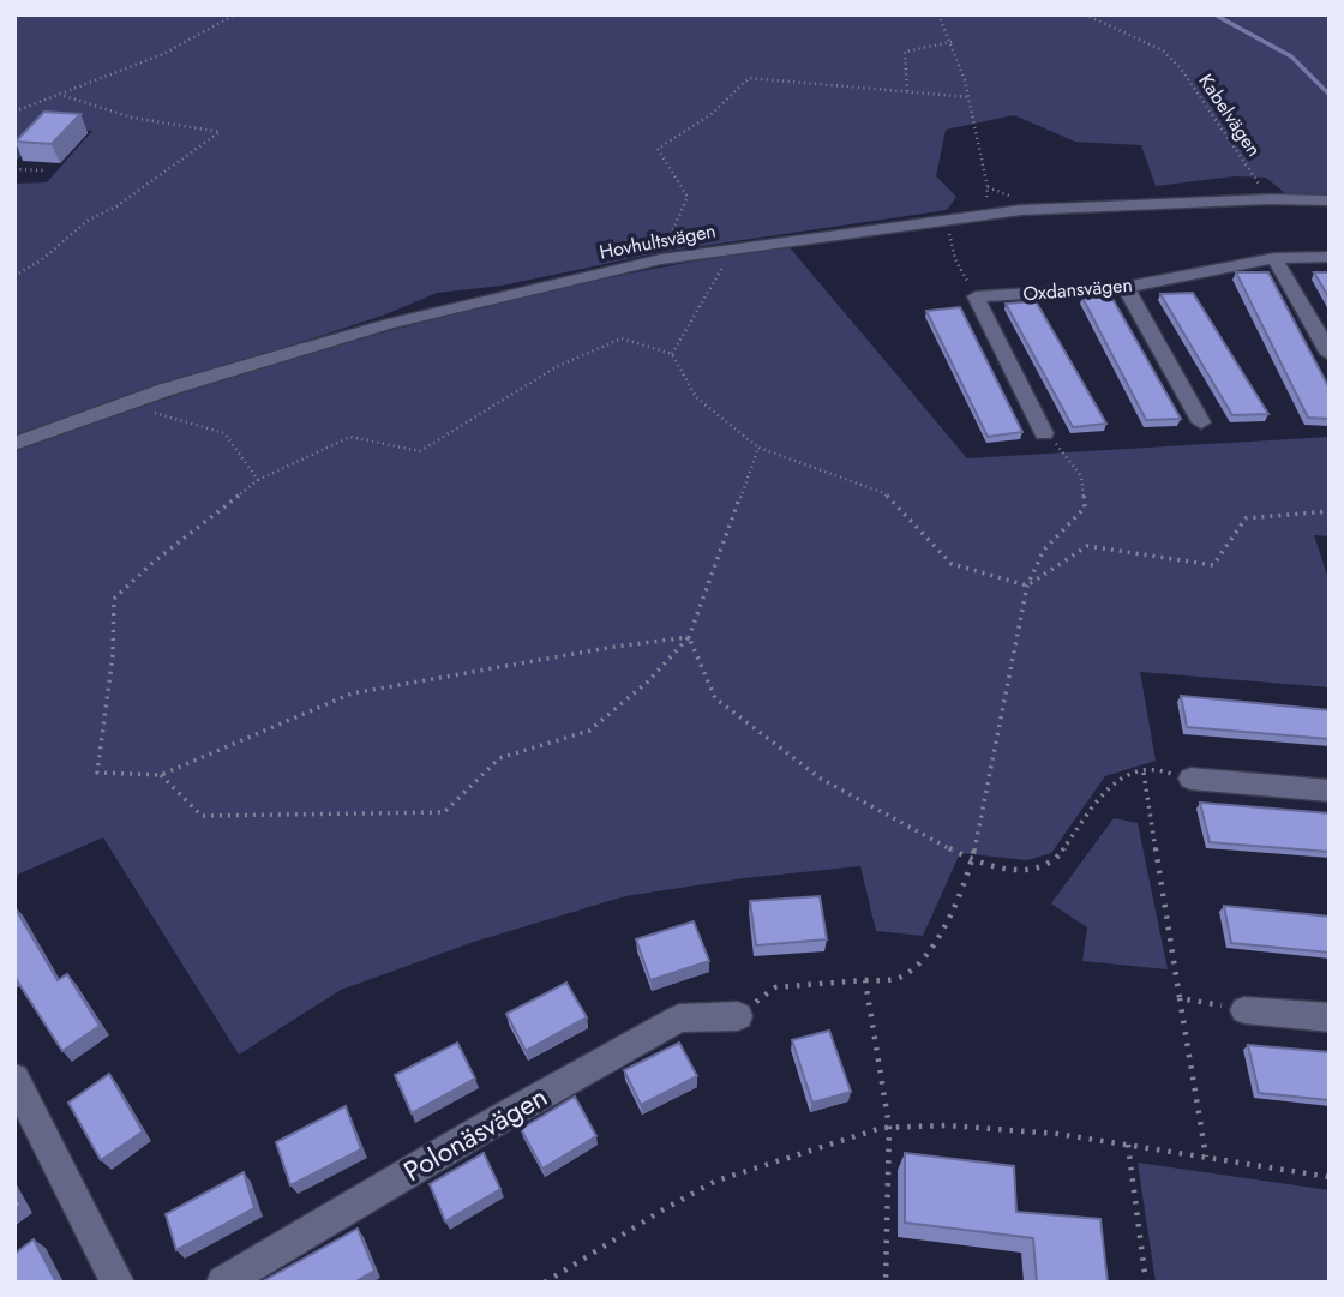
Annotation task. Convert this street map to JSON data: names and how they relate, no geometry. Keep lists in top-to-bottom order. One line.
{"streets":{"street":["Hovhultsvägen","Oxdansvägen","Polonäsvägen"],"path":["Kabelvägen"]},"crossings":[["Kabelvägen","Hovhultsvägen"]]}
